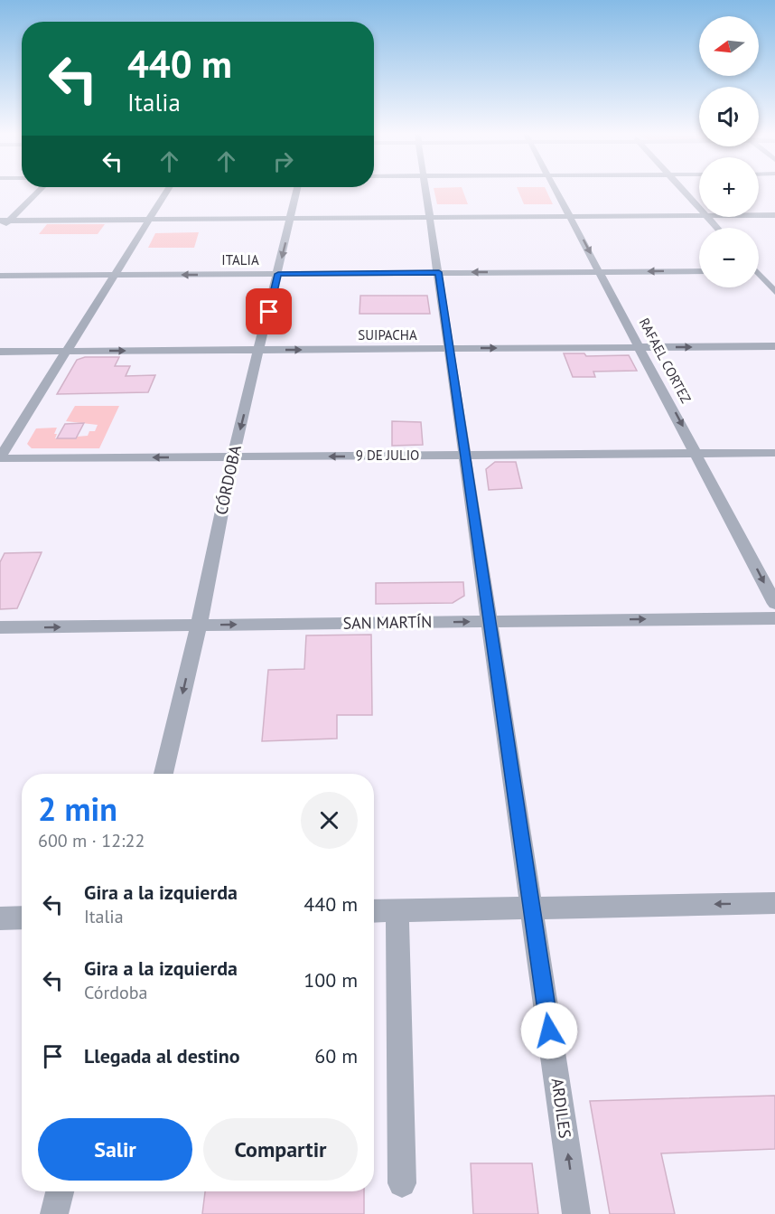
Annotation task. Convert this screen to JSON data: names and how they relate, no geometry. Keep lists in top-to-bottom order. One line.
{"streets":{"street":["ITALIA","SUIPACHA","RAFAEL CORTEZ","9 DE JULIO","CÓRDOBA","SAN MARTÍN","ARDILES"]},"crossings":[["ITALIA","RAFAEL CORTEZ"],["ITALIA","CÓRDOBA"],["ITALIA","ARDILES"],["SUIPACHA","RAFAEL CORTEZ"],["SUIPACHA","CÓRDOBA"],["SUIPACHA","ARDILES"],["RAFAEL CORTEZ","9 DE JULIO"],["9 DE JULIO","CÓRDOBA"],["9 DE JULIO","ARDILES"],["CÓRDOBA","SAN MARTÍN"],["SAN MARTÍN","ARDILES"]],"one_way":["RAFAEL CORTEZ","9 DE JULIO","CÓRDOBA","SAN MARTÍN"],"north":"left","page":{"map_buttons":["+","−"],"turn":["440 m","Italia"],"heading":["2 min","600 m · 12:22"],"list":[{"name":"Gira a la izquierda","note":"Italia","value":"440 m"},{"name":"Gira a la izquierda","note":"Córdoba","value":"100 m"},{"name":"Llegada al destino","value":"60 m"}],"buttons":["Salir","Compartir"]}}
